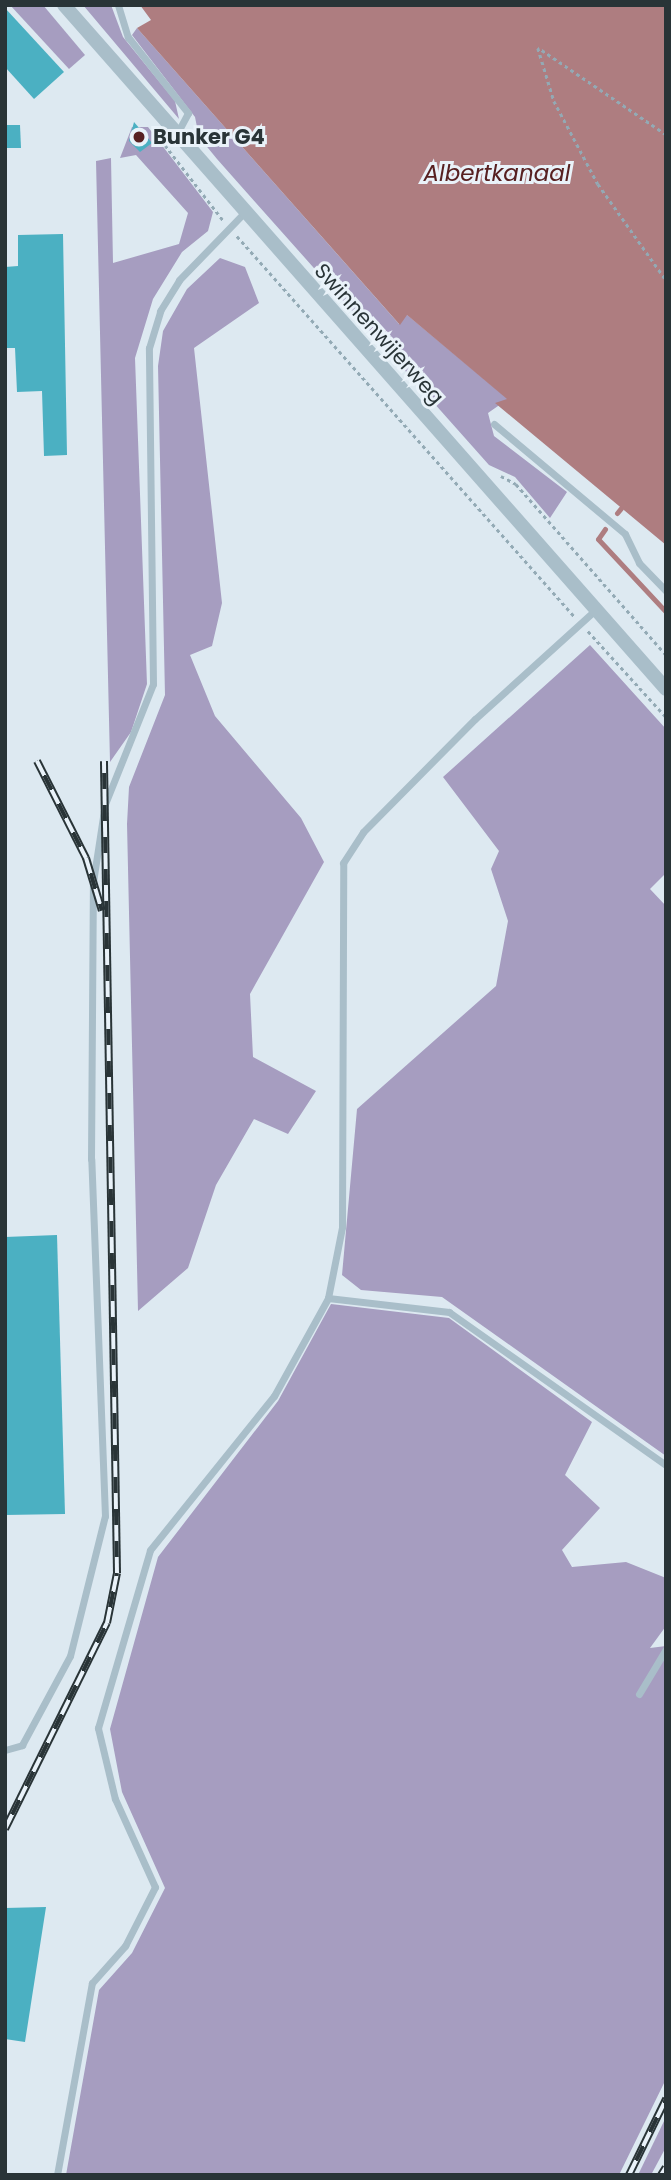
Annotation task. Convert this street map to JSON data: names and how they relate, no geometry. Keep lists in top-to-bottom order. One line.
{"streets":{"street":["Swinnenwijerweg"]},"water":["Albertkanaal"],"places":["Bunker G4"]}
